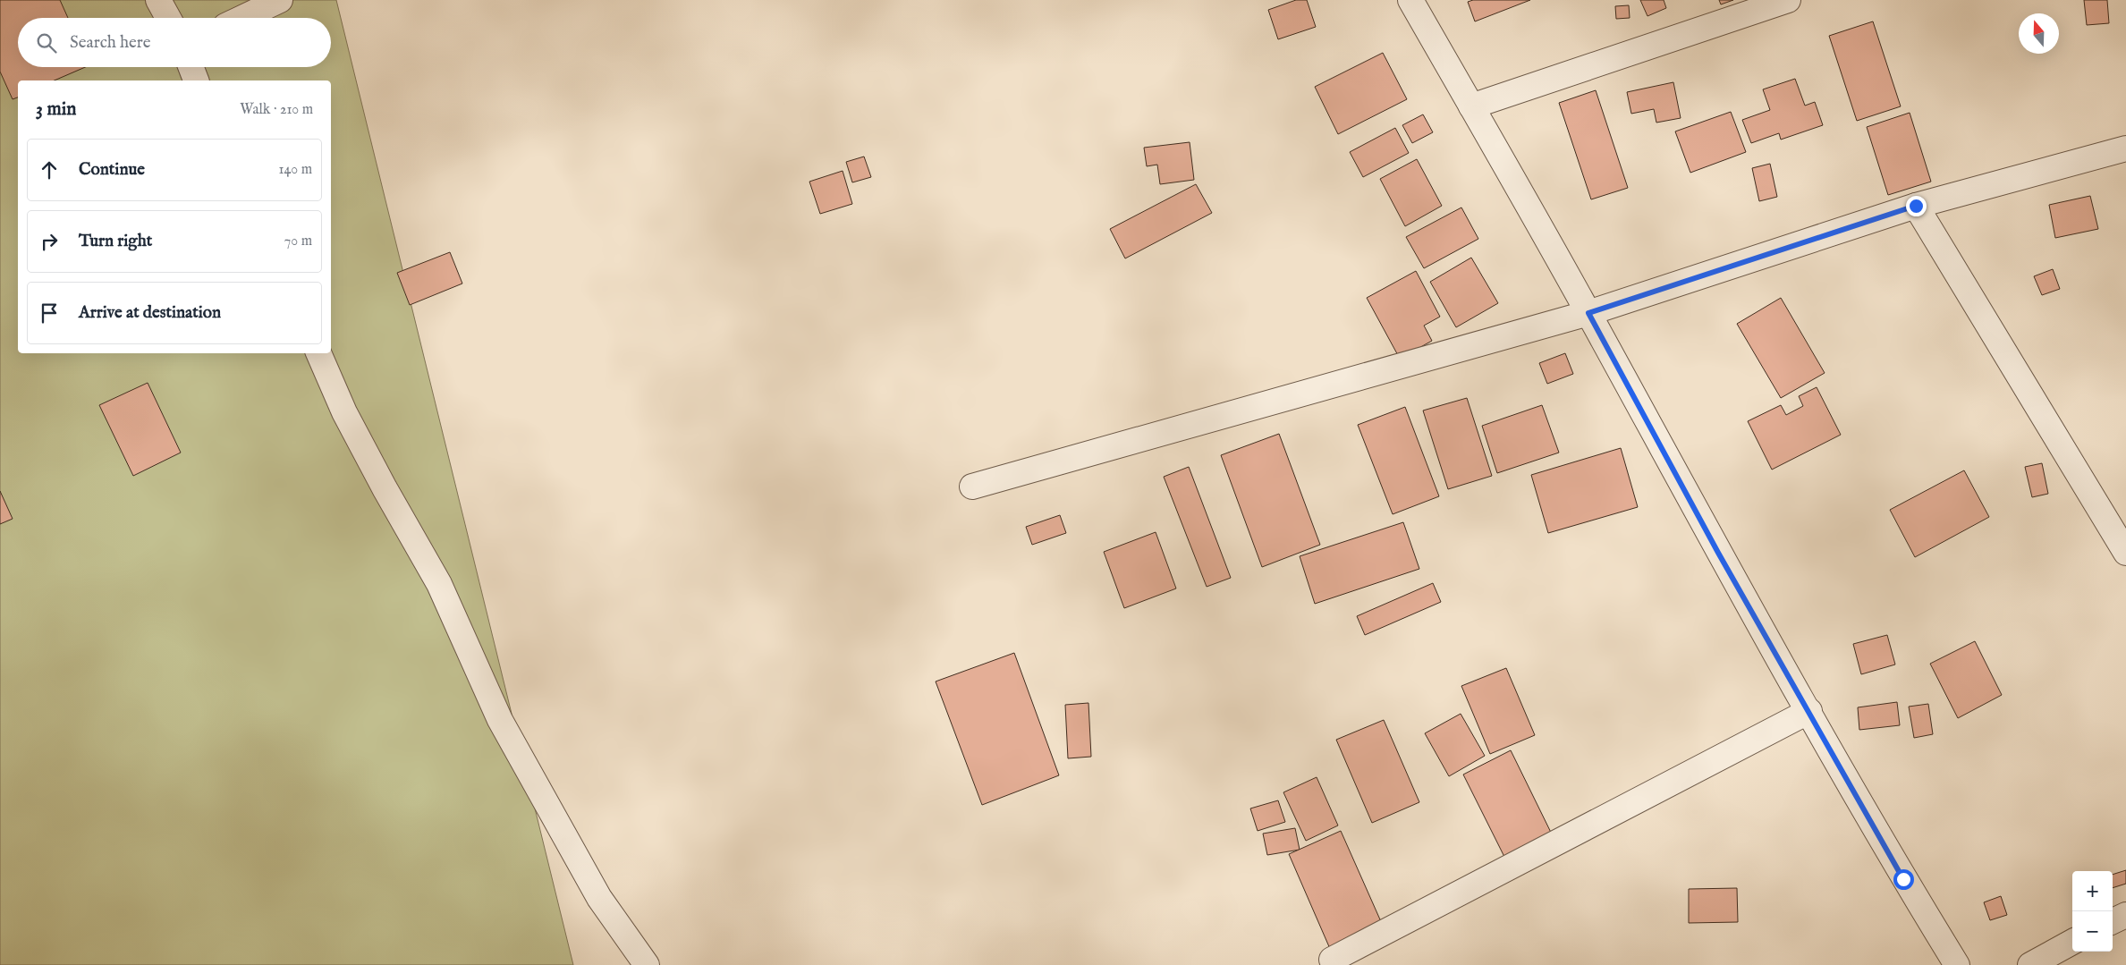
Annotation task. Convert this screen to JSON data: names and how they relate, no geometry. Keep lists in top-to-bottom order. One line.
{"north":"top","page":{"search":"Search here","heading":["3 min","Walk · 210 m"],"list":[["Continue","140 m"],["Turn right","70 m"],"Arrive at destination"],"map_buttons":["+","−"]}}
